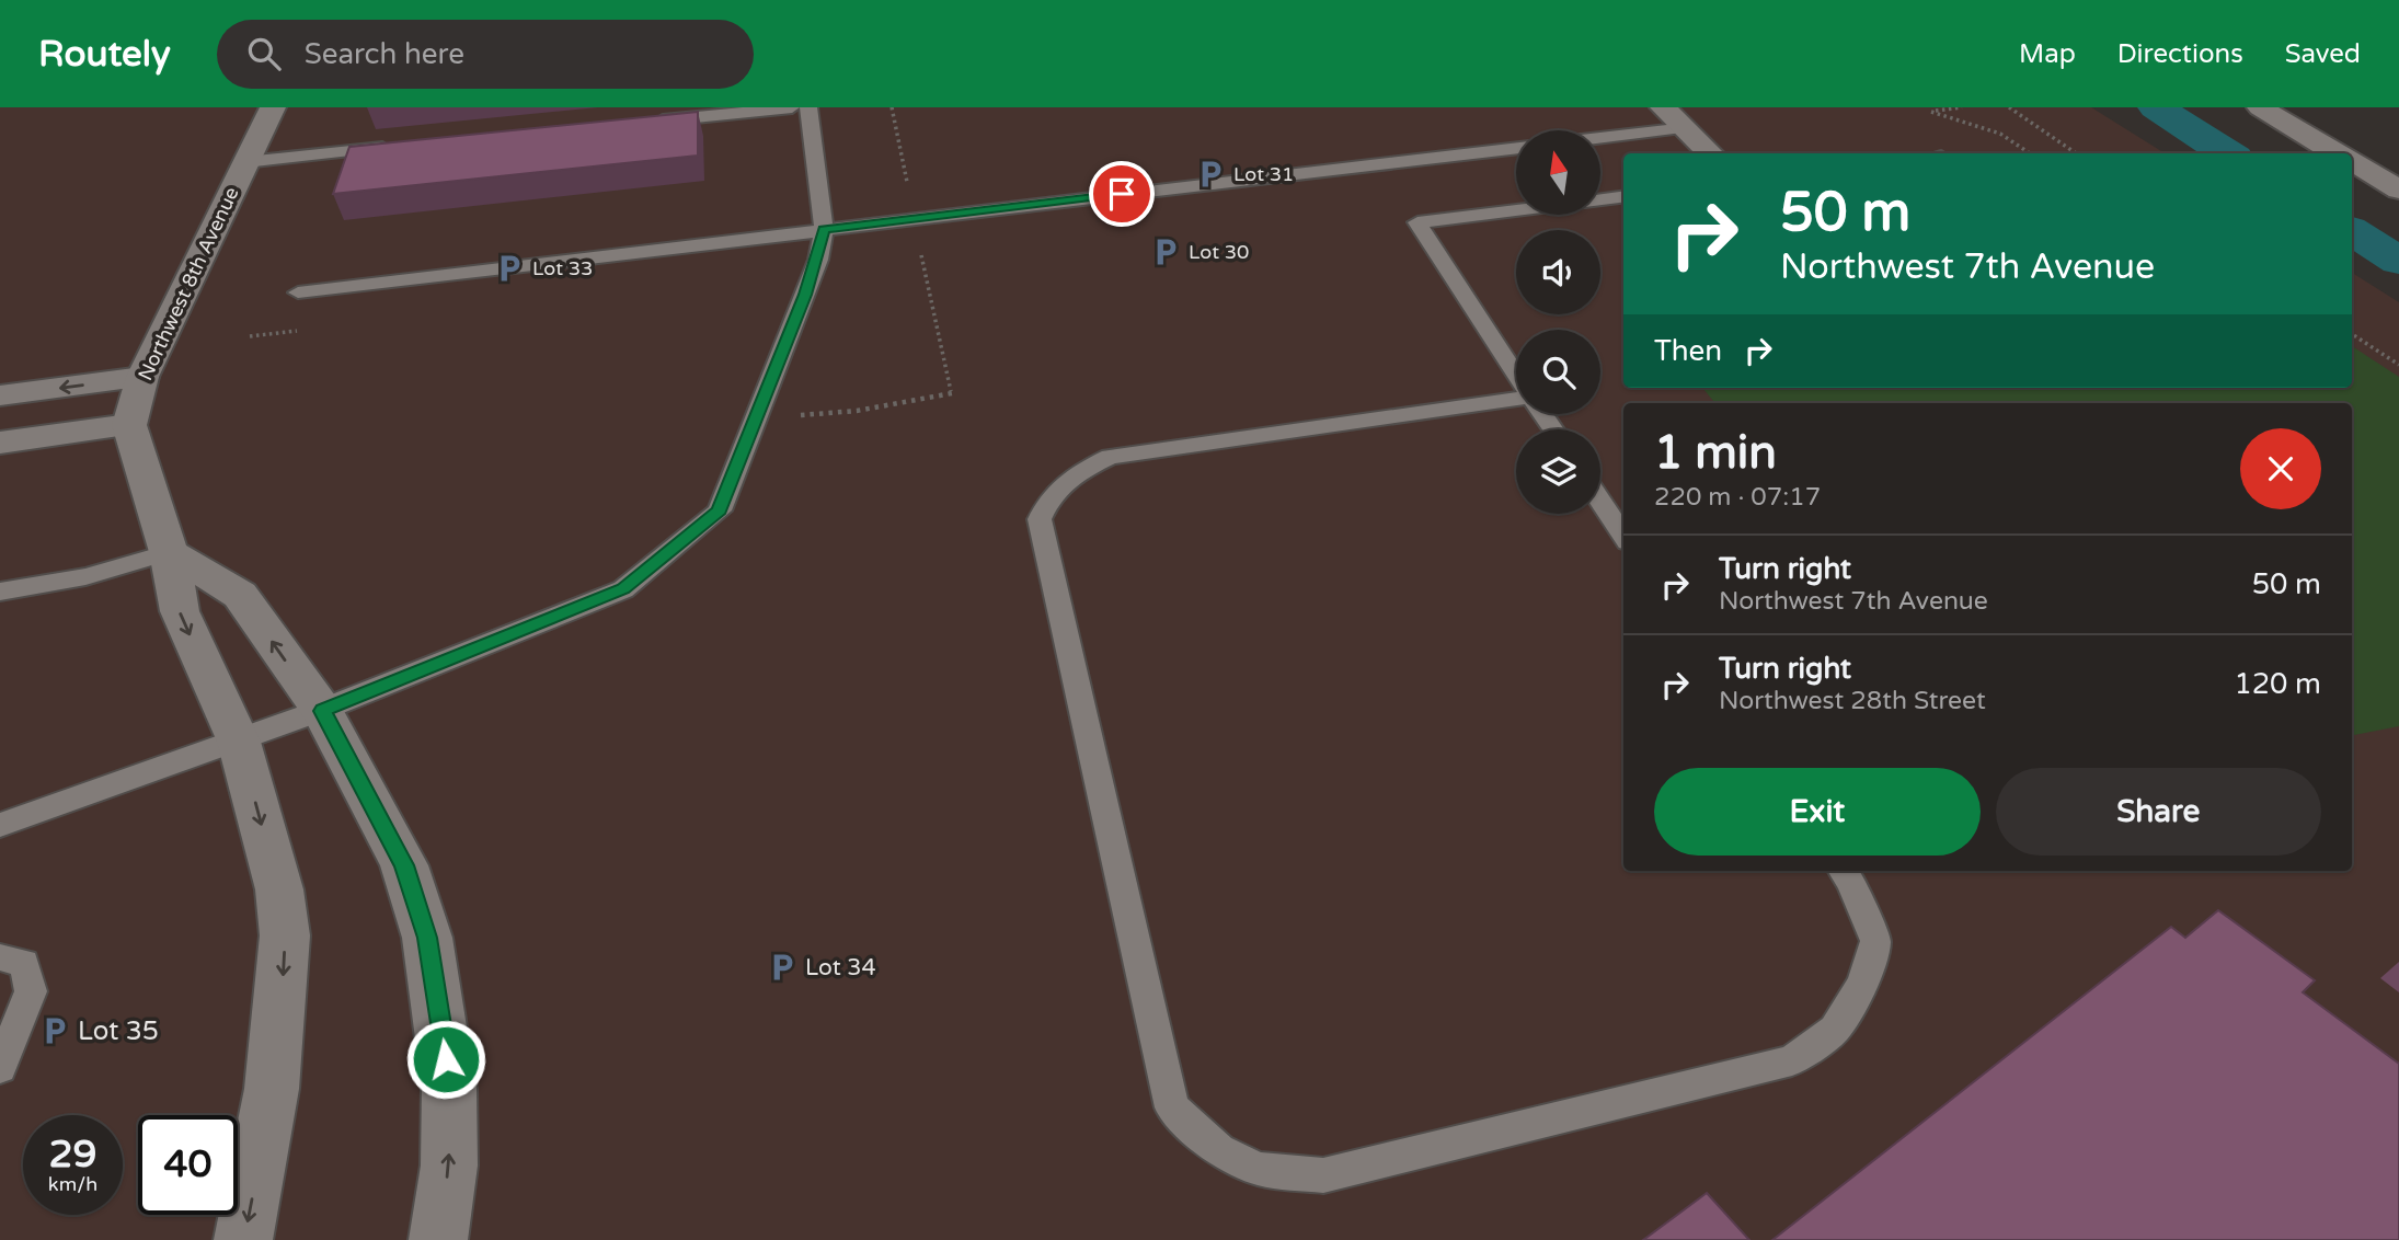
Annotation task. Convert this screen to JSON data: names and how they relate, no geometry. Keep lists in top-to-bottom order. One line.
{"streets":{"street":["Northwest 8th Avenue"]},"places":{"parking":["Lot 31","Lot 30","Lot 33","Lot 34","Lot 35"]},"north":"top","page":{"header":"Routely","search":"Search here","nav":["Map","Directions","Saved"],"turn":["50 m","Northwest 7th Avenue"],"then":"Then","heading":["1 min","220 m · 07:17"],"list":[{"name":"Turn right","note":"Northwest 7th Avenue","value":"50 m"},{"name":"Turn right","note":"Northwest 28th Street","value":"120 m"}],"buttons":["Exit","Share"],"speed":"29 km/h","limit":"40"}}
